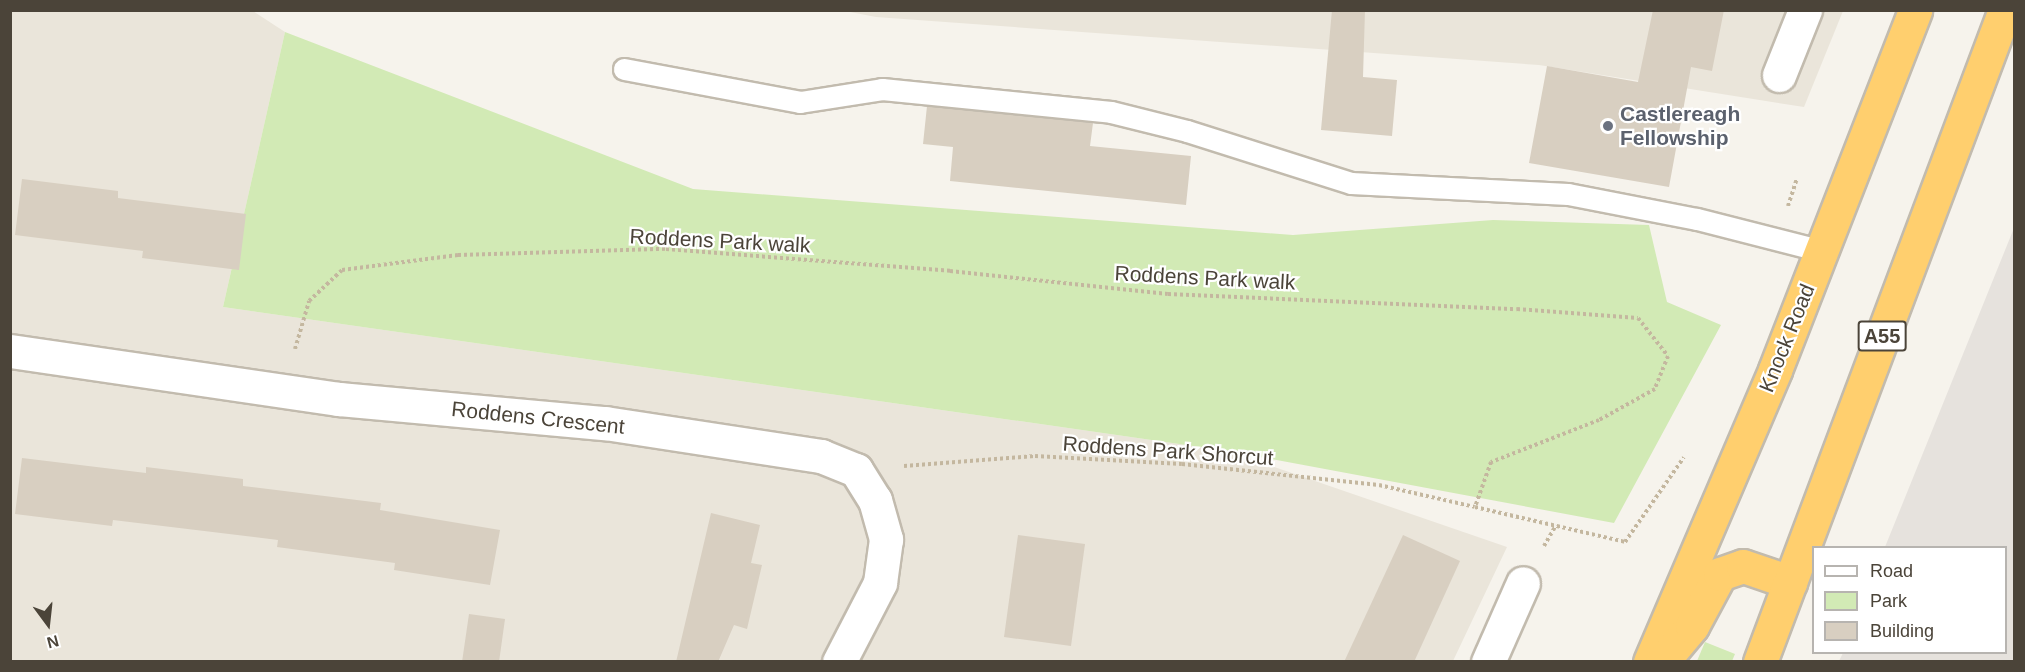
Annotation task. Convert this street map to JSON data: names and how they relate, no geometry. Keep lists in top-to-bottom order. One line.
{"streets":{"highway":["A55","Knock Road"],"street":["Roddens Crescent"],"path":["Roddens Park walk","Roddens Park Shorcut"]},"crossings":[["Roddens Park walk","Roddens Crescent"],["Roddens Park walk","Roddens Park Shorcut"],["Roddens Crescent","Roddens Park Shorcut"]],"places":["Castlereagh Fellowship"],"legend":["Road","Park","Building"],"north":"bottom"}
